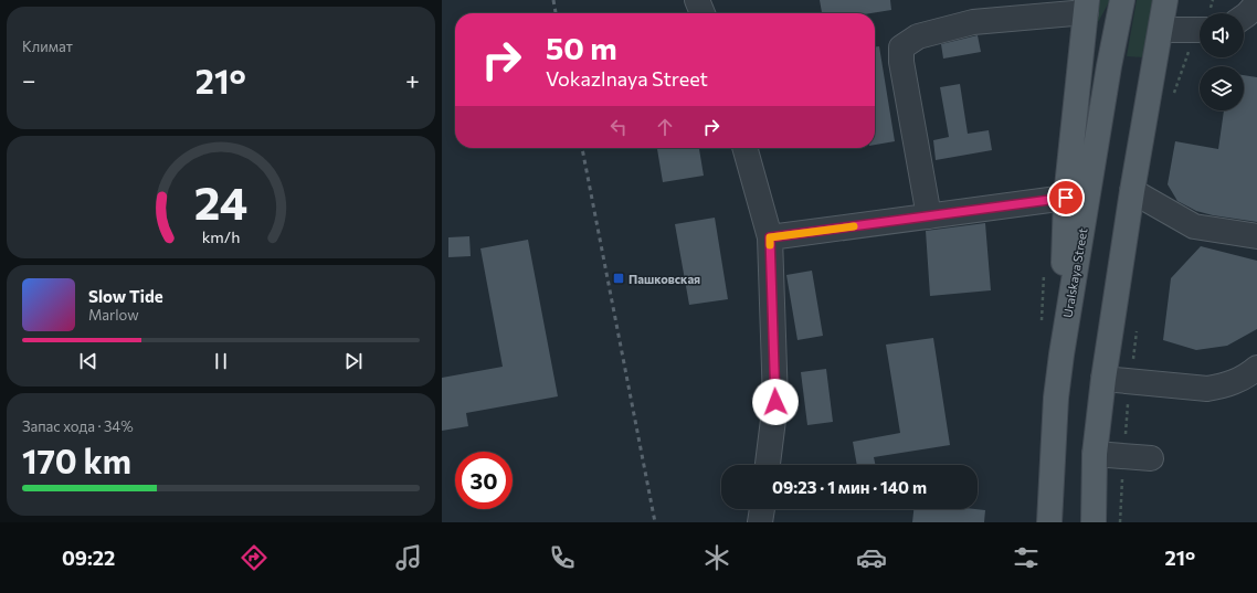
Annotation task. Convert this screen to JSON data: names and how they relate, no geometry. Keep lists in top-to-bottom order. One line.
{"streets":{"main road":["Uralskaya Street"]},"places":{"transit":["Пашковская"]},"page":{"tile":["Климат",["Запас хода · 34%","170 km"]],"turn":["50 m","Vokazlnaya Street"],"heat":["−","21°","+"],"song":["Slow Tide","Marlow"],"limit":"30","trip":"09:23 · 1 мин · 140 m","tabs":["09:22","21°"],"gauge":["24","km/h"]}}
